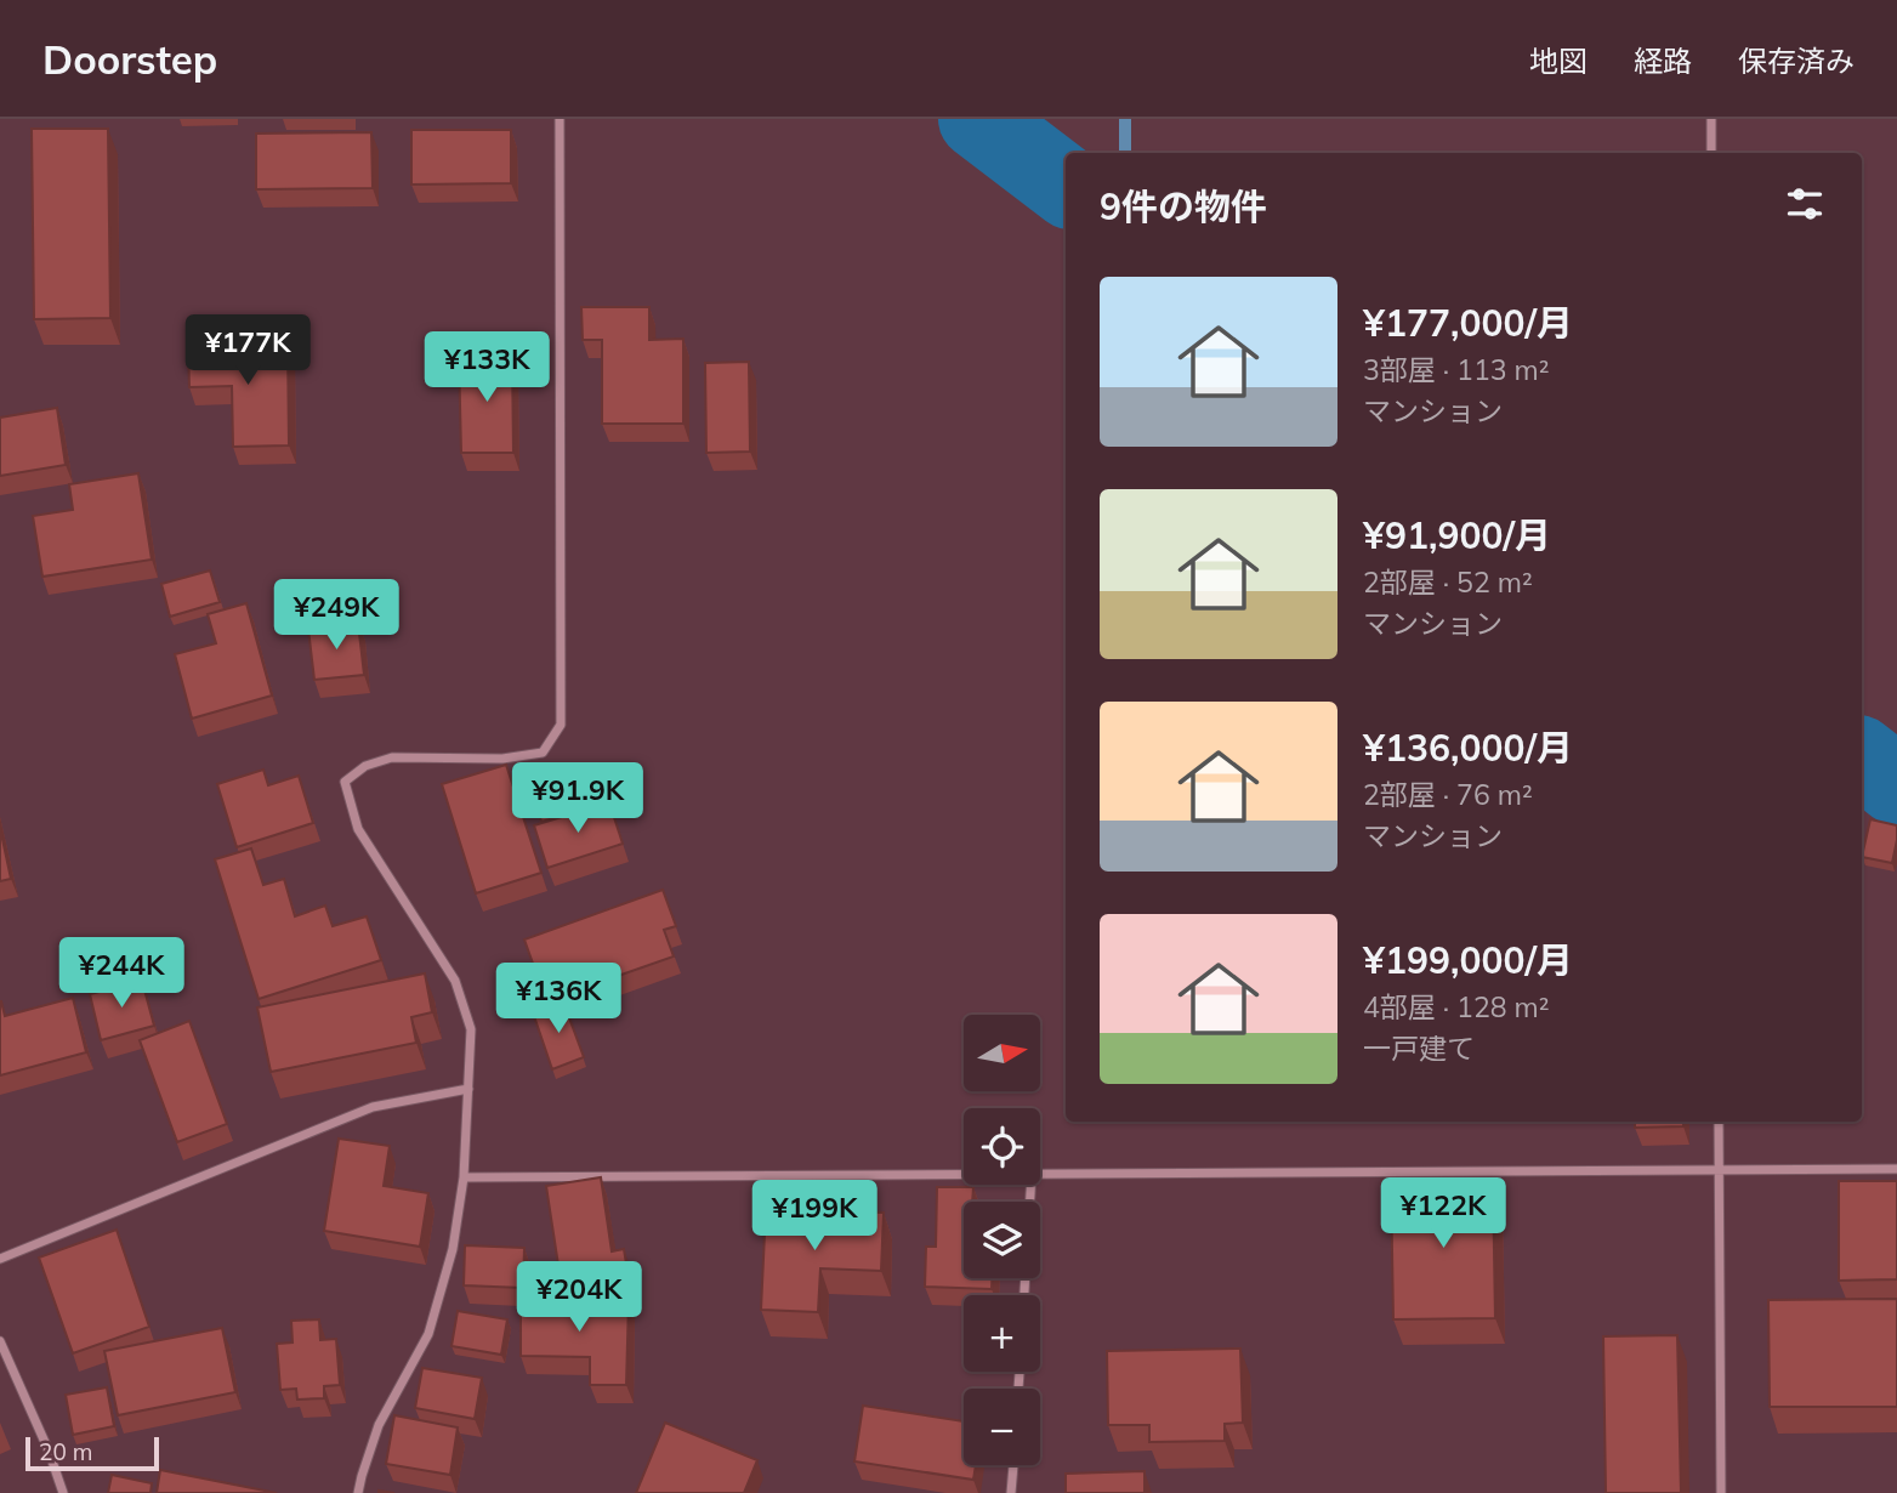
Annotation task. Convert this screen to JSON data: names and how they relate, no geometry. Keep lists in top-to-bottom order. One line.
{"scale_bar":"20 m","north":"right","page":{"header":"Doorstep","nav":["地図","経路","保存済み"],"heading":"9件の物件","list":[{"name":"¥177,000/月","note":"3部屋 · 113 m² · マンション"},{"name":"¥91,900/月","note":"2部屋 · 52 m² · マンション"},{"name":"¥136,000/月","note":"2部屋 · 76 m² · マンション"},{"name":"¥199,000/月","note":"4部屋 · 128 m² · 一戸建て"}],"price":["¥177K","¥133K","¥249K","¥91.9K","¥244K","¥136K","¥122K","¥199K","¥204K"],"map_buttons":["+","−"],"scale":"20 m"}}
